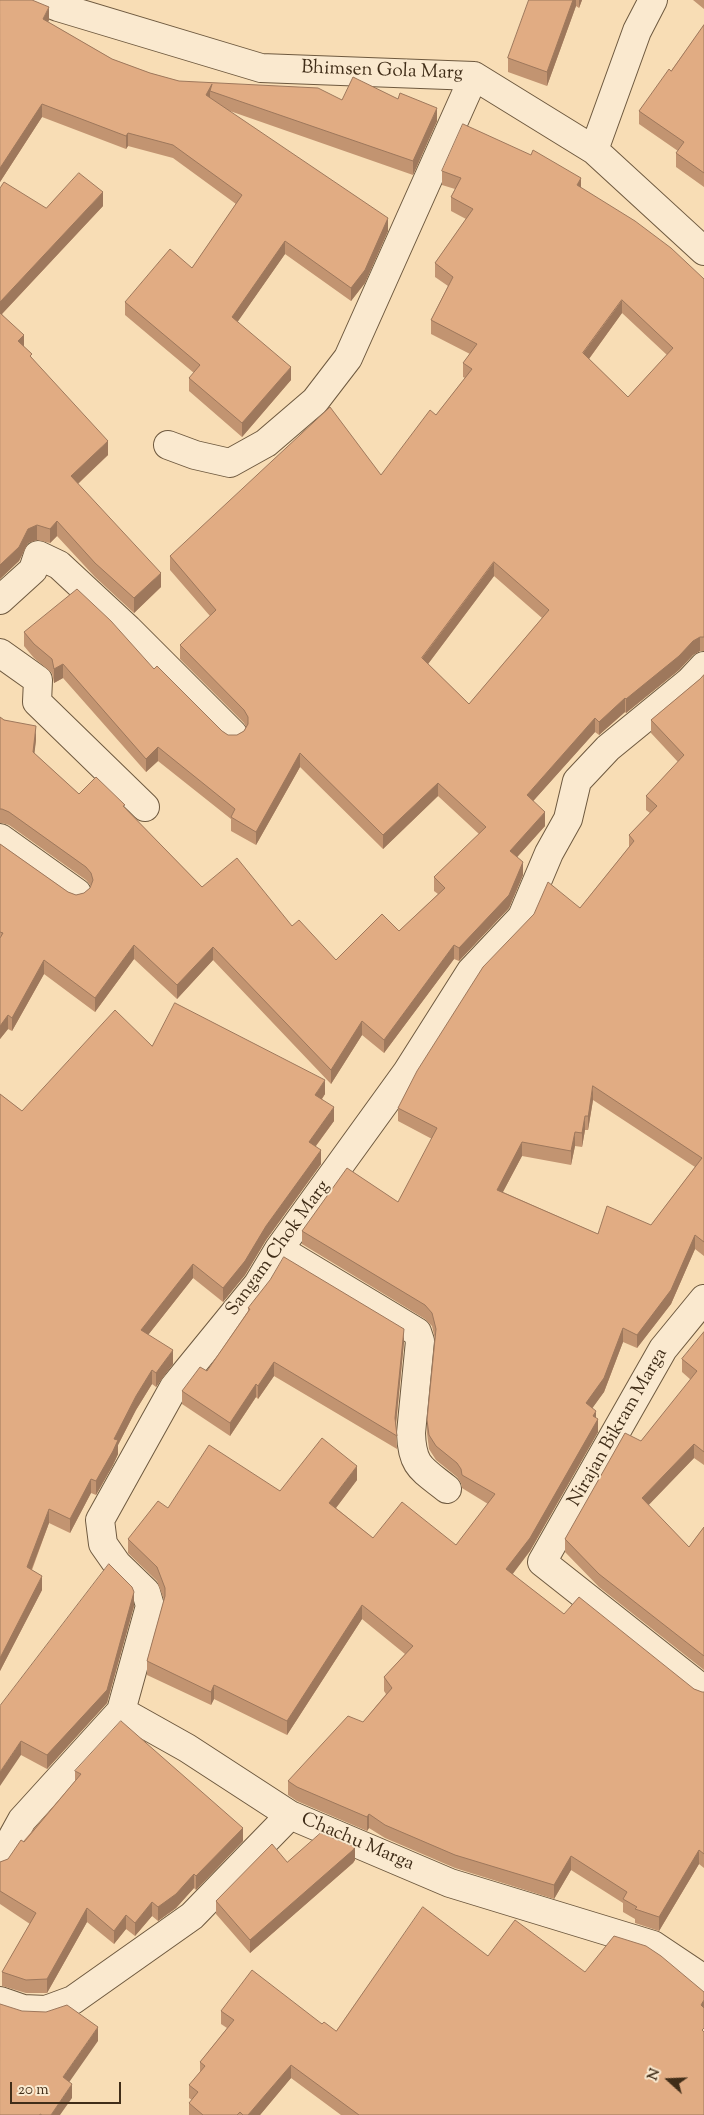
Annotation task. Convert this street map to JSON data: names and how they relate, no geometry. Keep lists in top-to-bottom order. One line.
{"streets":{"street":["Bhimsen Gola Marg","Sangam Chok Marg","Nirajan Bikram Marga","Chachu Marga"]},"scale_bar":"20 m","north":"left"}
